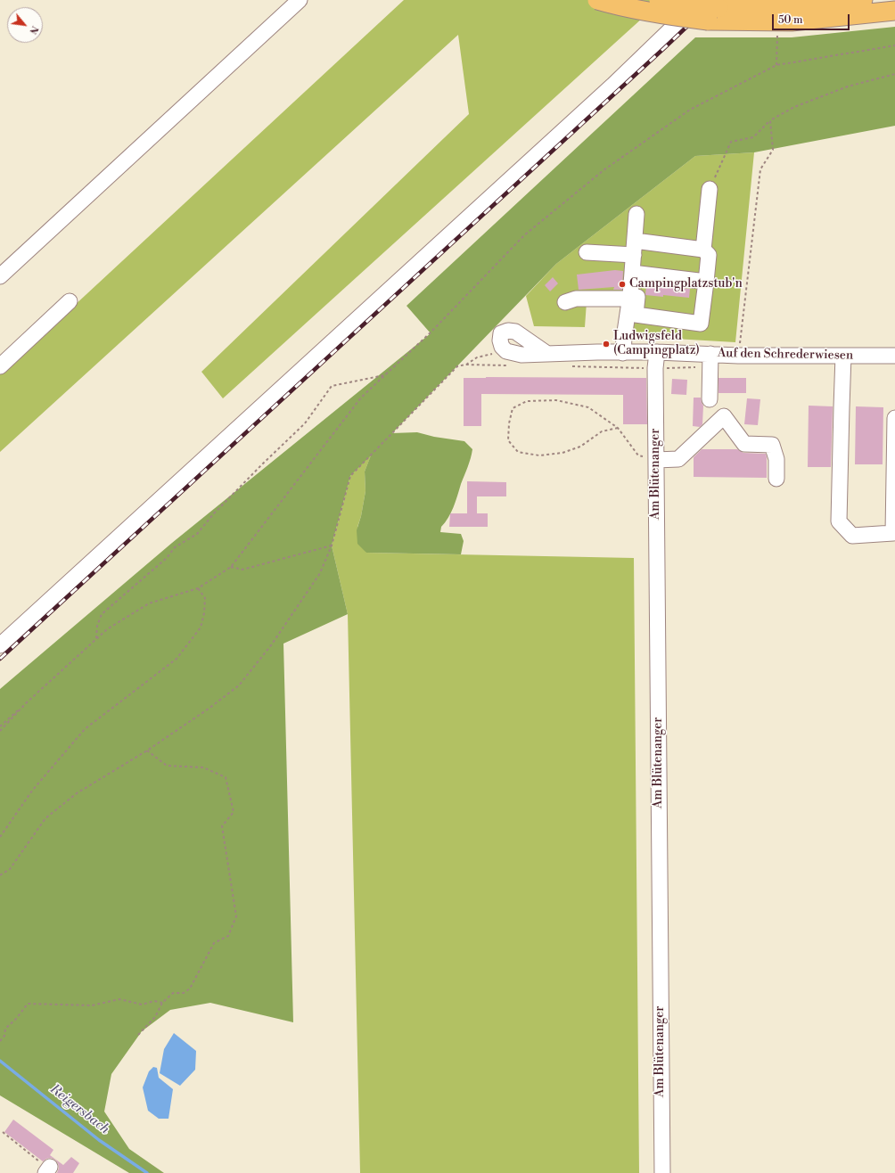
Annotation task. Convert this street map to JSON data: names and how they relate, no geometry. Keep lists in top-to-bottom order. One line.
{"streets":{"street":["Auf den Schrederwiesen","Am Blütenanger"]},"crossings":[["Auf den Schrederwiesen","Am Blütenanger"]],"water":["Reigersbach"],"places":["Campingplatzstub'n","Ludwigsfeld (Campingplatz)"],"scale_bar":"50 m","north":"bottom right"}
